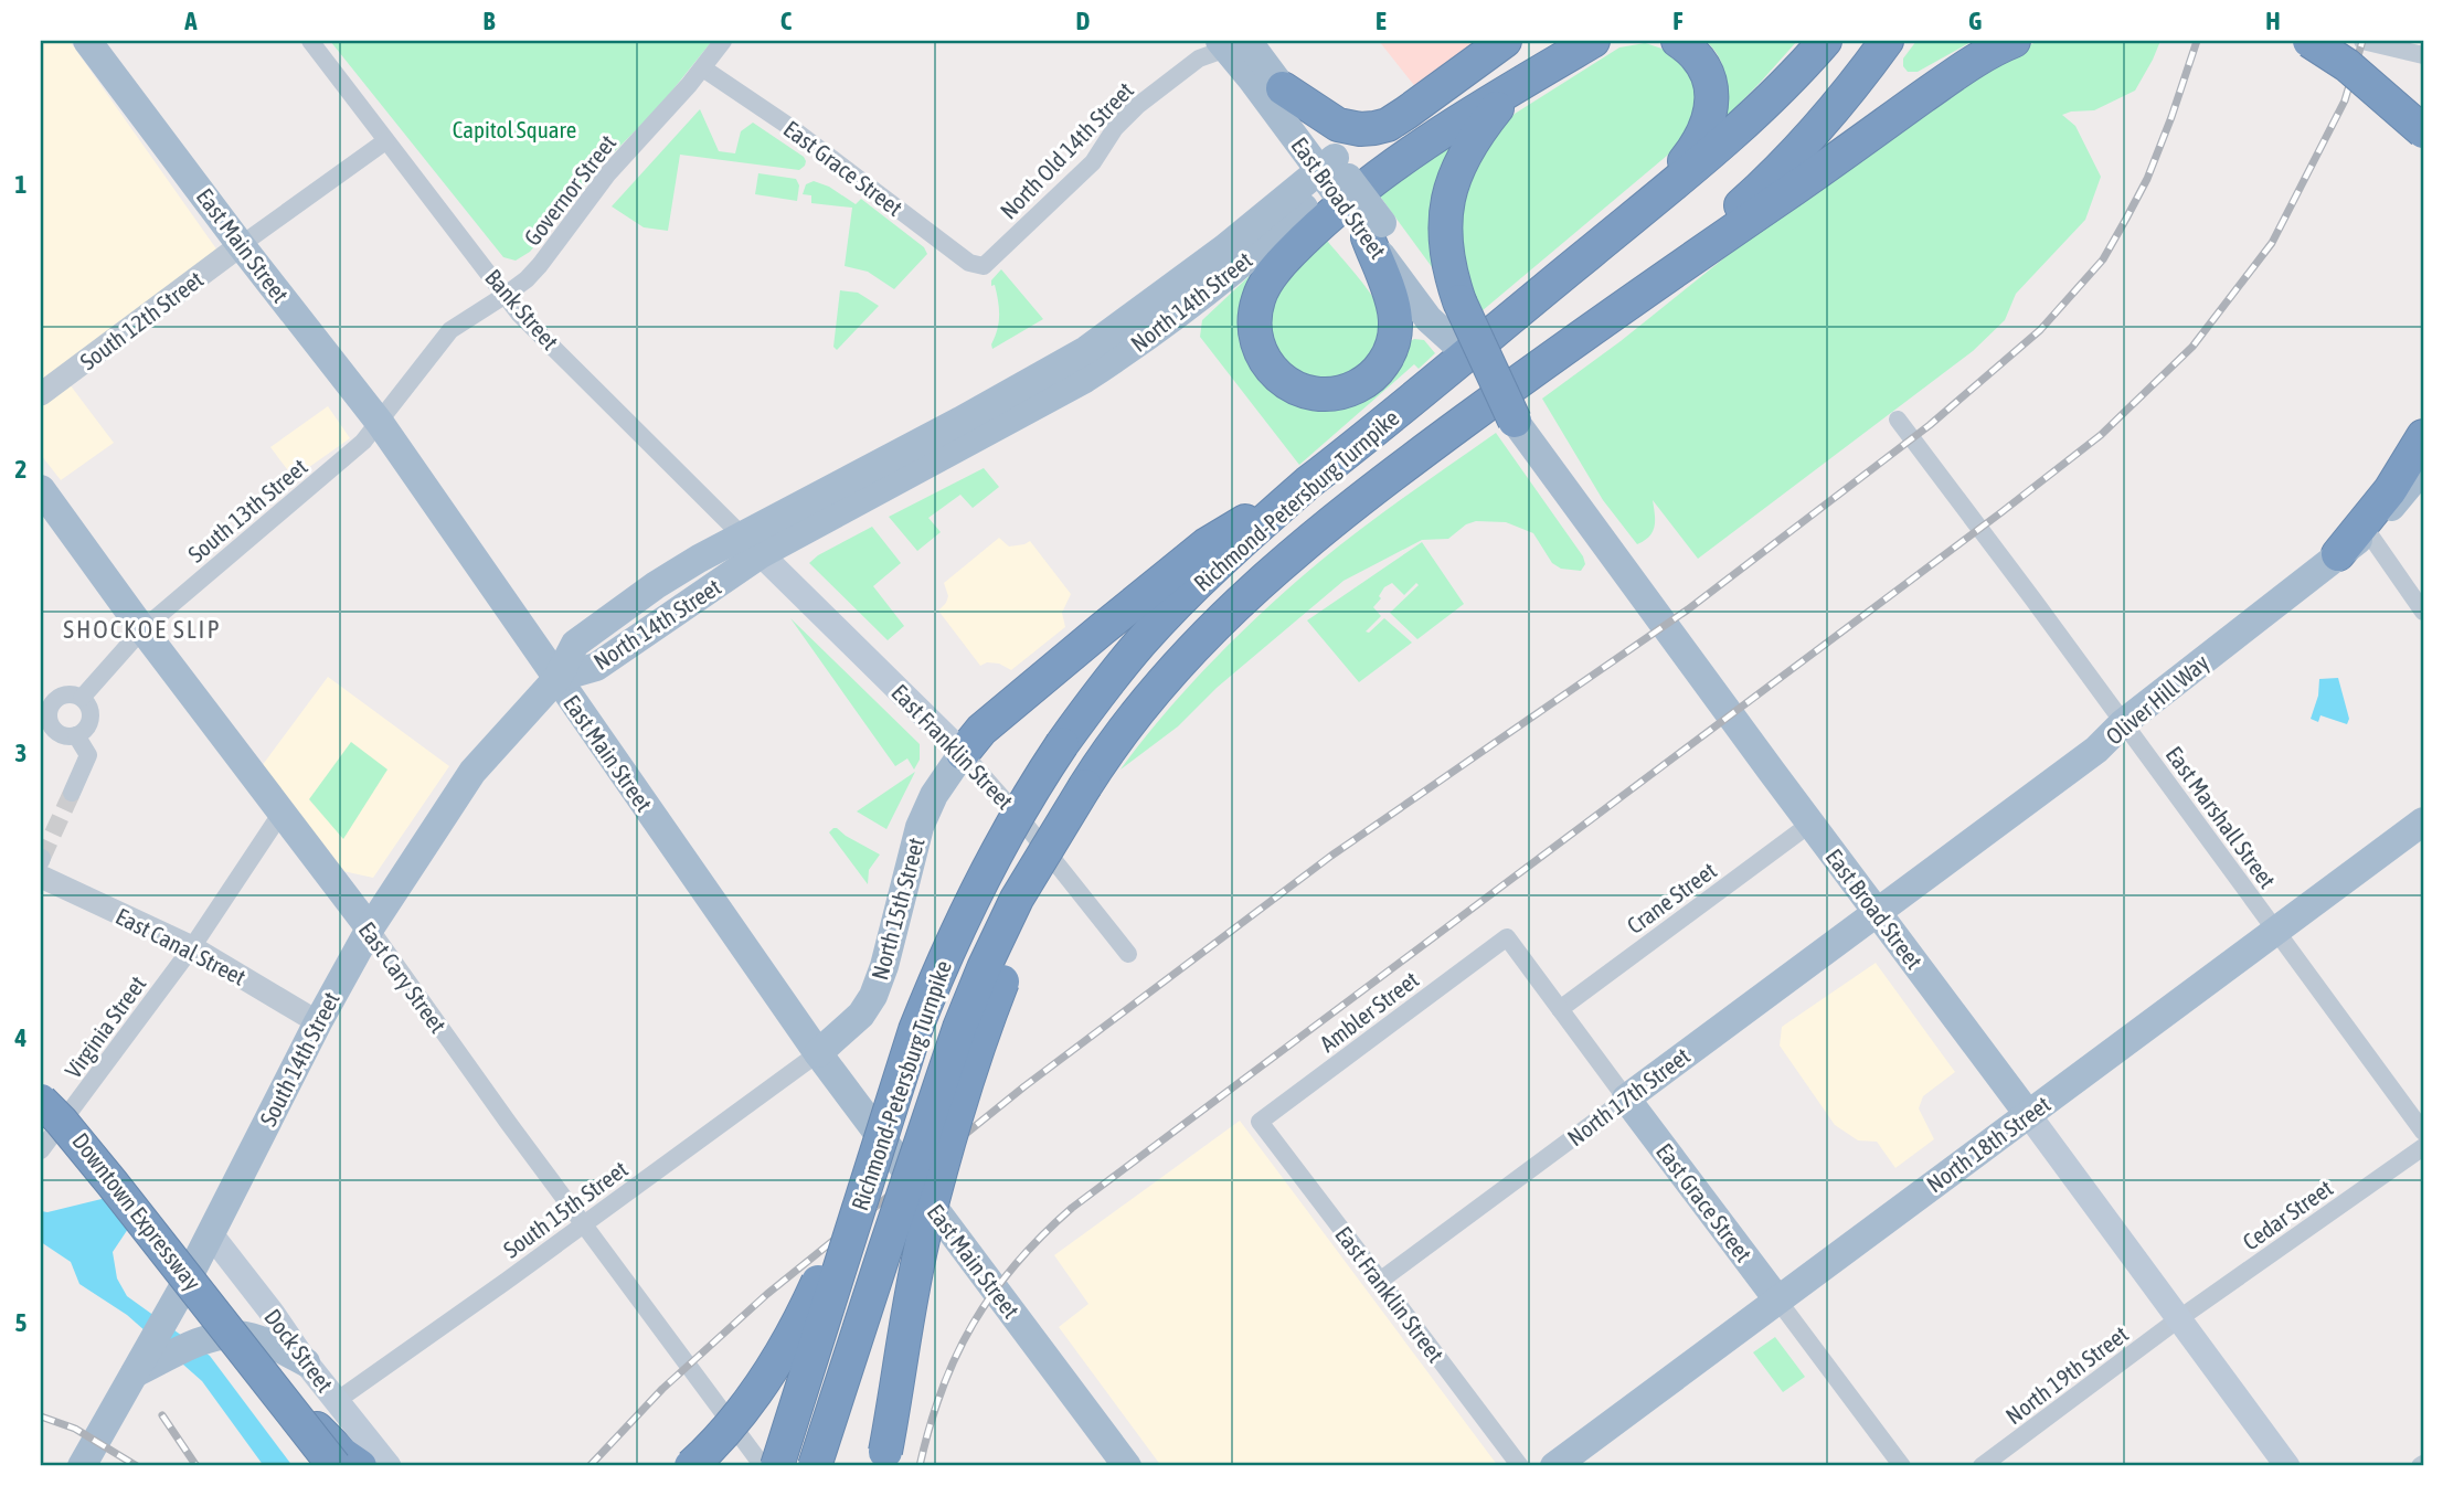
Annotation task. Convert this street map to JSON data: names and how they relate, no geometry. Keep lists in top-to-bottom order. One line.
{"streets":{"highway":["Richmond-Petersburg Turnpike","Downtown Expressway"],"main road":["East Grace Street","East Broad Street","East Main Street","North 14th Street","Oliver Hill Way","East Franklin Street","North 15th Street","East Cary Street","South 14th Street","North 17th Street","North 18th Street","Dock Street"],"street":["North Old 14th Street","Governor Street","Bank Street","South 12th Street","South 13th Street","East Marshall Street","Crane Street","East Canal Street","Ambler Street","Virginia Street","South 15th Street","Cedar Street","North 19th Street"]},"crossings":[["North Old 14th Street","East Grace Street"],["North Old 14th Street","East Broad Street"],["East Grace Street","Governor Street"],["East Grace Street","Crane Street"],["East Grace Street","Ambler Street"],["East Grace Street","North 17th Street"],["East Grace Street","North 18th Street"],["Governor Street","East Main Street"],["Governor Street","Bank Street"],["Governor Street","South 13th Street"],["East Broad Street","North 14th Street"],["East Broad Street","Oliver Hill Way"],["East Broad Street","Crane Street"],["East Broad Street","North 17th Street"],["East Broad Street","North 18th Street"],["East Broad Street","Cedar Street"],["East Broad Street","North 19th Street"],["East Main Street","North 14th Street"],["East Main Street","South 12th Street"],["East Main Street","South 13th Street"],["East Main Street","North 15th Street"],["East Main Street","South 14th Street"],["East Main Street","South 15th Street"],["North 14th Street","Bank Street"],["North 14th Street","East Franklin Street"],["North 14th Street","South 14th Street"],["Bank Street","East Franklin Street"],["South 13th Street","East Cary Street"],["Oliver Hill Way","East Marshall Street"],["Oliver Hill Way","North 17th Street"],["East Franklin Street","North 15th Street"],["East Franklin Street","Ambler Street"],["East Franklin Street","North 17th Street"],["East Marshall Street","North 18th Street"],["North 15th Street","South 15th Street"],["East Canal Street","Virginia Street"],["East Canal Street","South 14th Street"],["East Cary Street","Virginia Street"],["East Cary Street","South 14th Street"],["East Cary Street","South 15th Street"],["South 14th Street","Dock Street"],["South 15th Street","Dock Street"],["Cedar Street","North 19th Street"]],"districts":["SHOCKOE SLIP"],"parks":["Capitol Square"],"grid":{"columns":["A","B","C","D","E","F","G","H"],"rows":["1","2","3","4","5"]}}
